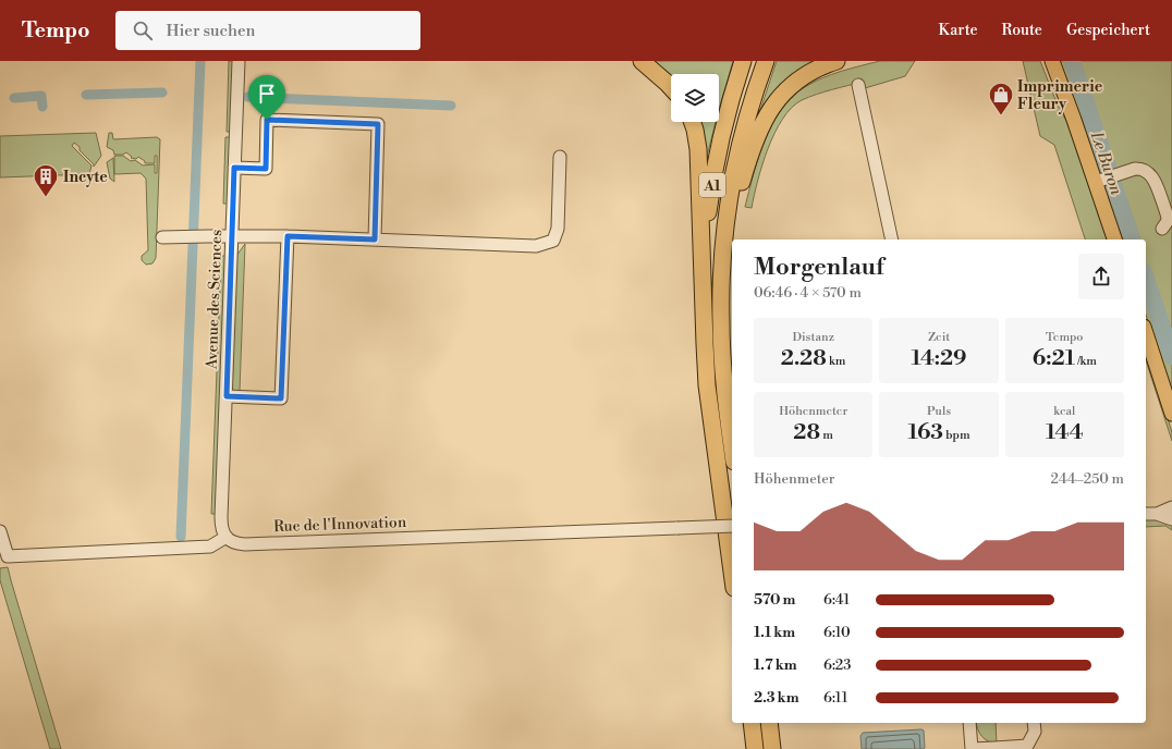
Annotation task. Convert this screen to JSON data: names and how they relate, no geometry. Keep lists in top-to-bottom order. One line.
{"streets":{"highway":["A1"],"street":["Avenue des Sciences","Rue de l'Innovation"]},"crossings":[["Avenue des Sciences","Rue de l'Innovation"]],"water":["Le Buron"],"places":{"shop":["Imprimerie Fleury"],"building":["Incyte"]},"page":{"header":"Tempo","search":"Hier suchen","nav":["Karte","Route","Gespeichert"],"heading":["Morgenlauf","06:46 · 4 × 570 m"],"stats":[["Distanz","2.28 km"],["Zeit","14:29"],["Tempo","6:21 /km"],["Höhenmeter","28 m"],["Puls","163 bpm"],["kcal","144"]],"chart":["Höhenmeter","244–250 m"],"list":[{"name":"570 m","note":"6:41"},{"name":"1.1 km","note":"6:10"},{"name":"1.7 km","note":"6:23"},{"name":"2.3 km","note":"6:11"}]}}
